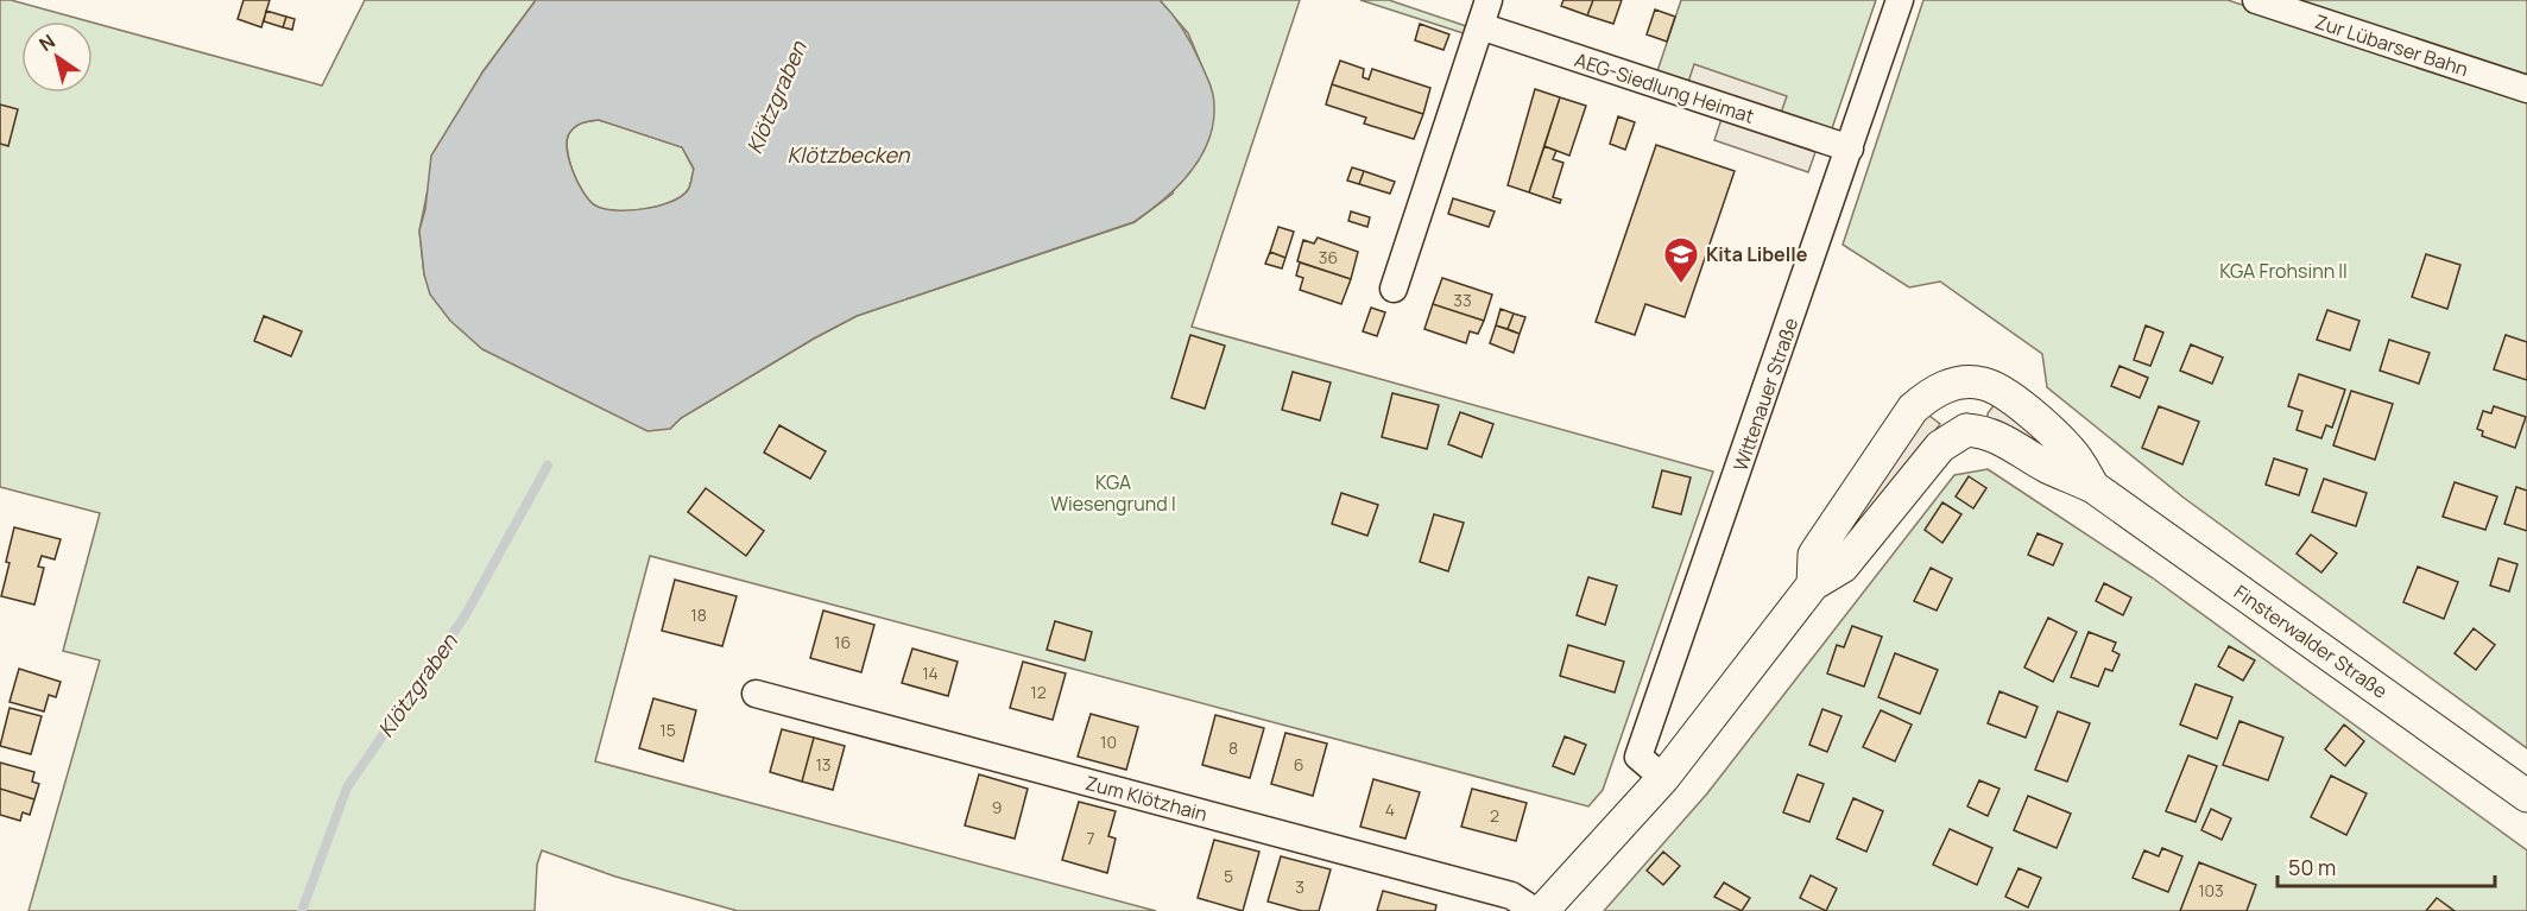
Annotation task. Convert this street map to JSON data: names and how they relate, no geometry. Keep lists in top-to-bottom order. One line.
{"streets":{"street":["Zur Lübarser Bahn","AEG-Siedlung Heimat","Wittenauer Straße","Finsterwalder Straße","Zum Klötzhain"]},"crossings":[["AEG-Siedlung Heimat","Wittenauer Straße"]],"water":["Klötzgraben","Klötzbecken"],"parks":["KGA Frohsinn II","KGA Wiesengrund I"],"places":{"school or university":["Kita Libelle"]},"house_numbers":["36","33","18","16","14","12","15","10","8","13","6","9","4","2","7","5","3","103"],"scale_bar":"50 m","north":"top left"}
